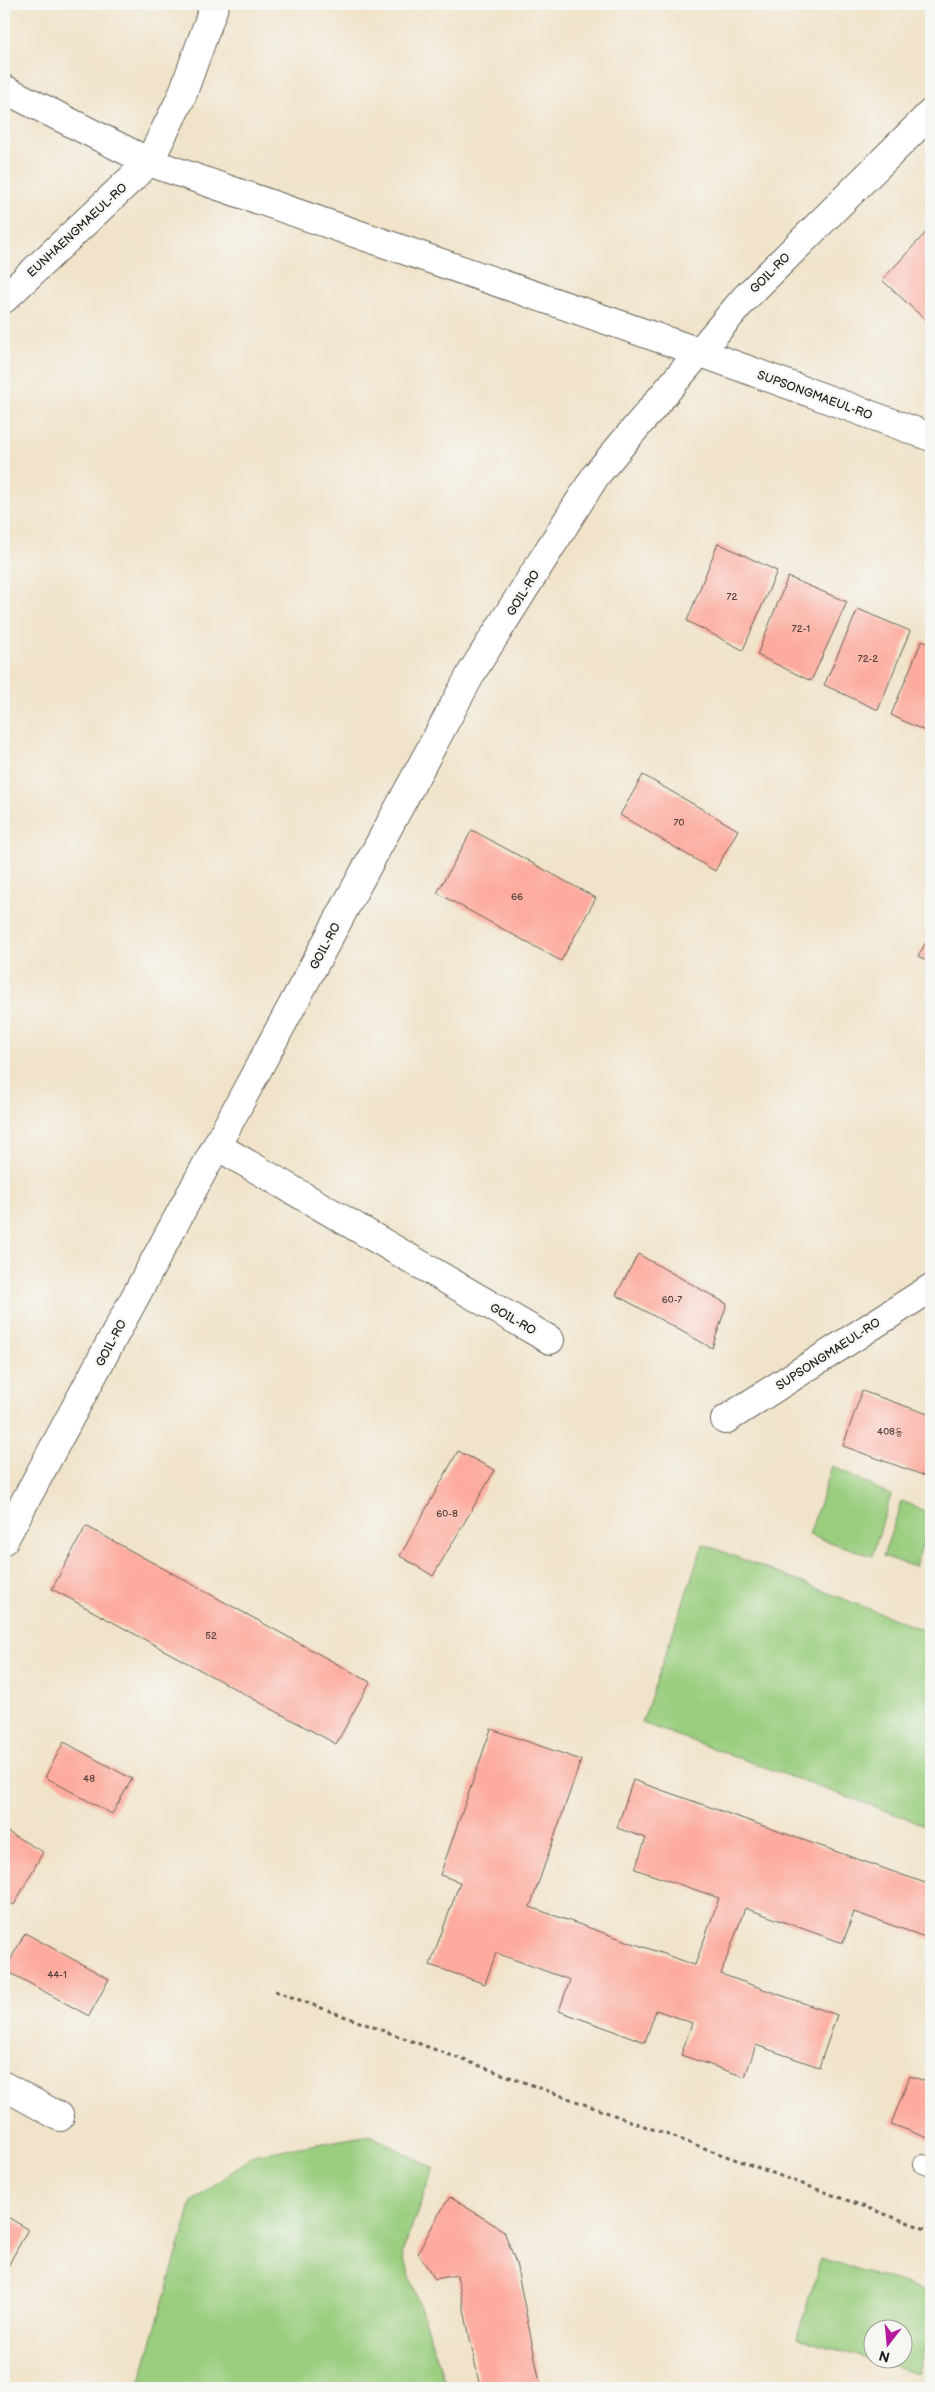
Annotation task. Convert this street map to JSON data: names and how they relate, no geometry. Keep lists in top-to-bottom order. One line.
{"streets":{"main road":["EUNHAENGMAEUL-RO","GOIL-RO","SUPSONGMAEUL-RO"]},"crossings":[["EUNHAENGMAEUL-RO","SUPSONGMAEUL-RO"],["GOIL-RO","SUPSONGMAEUL-RO"]],"house_numbers":["72","72-1","72-2","70","66","60-7","408동","60-8","52","48","44-1"],"north":"bottom"}
